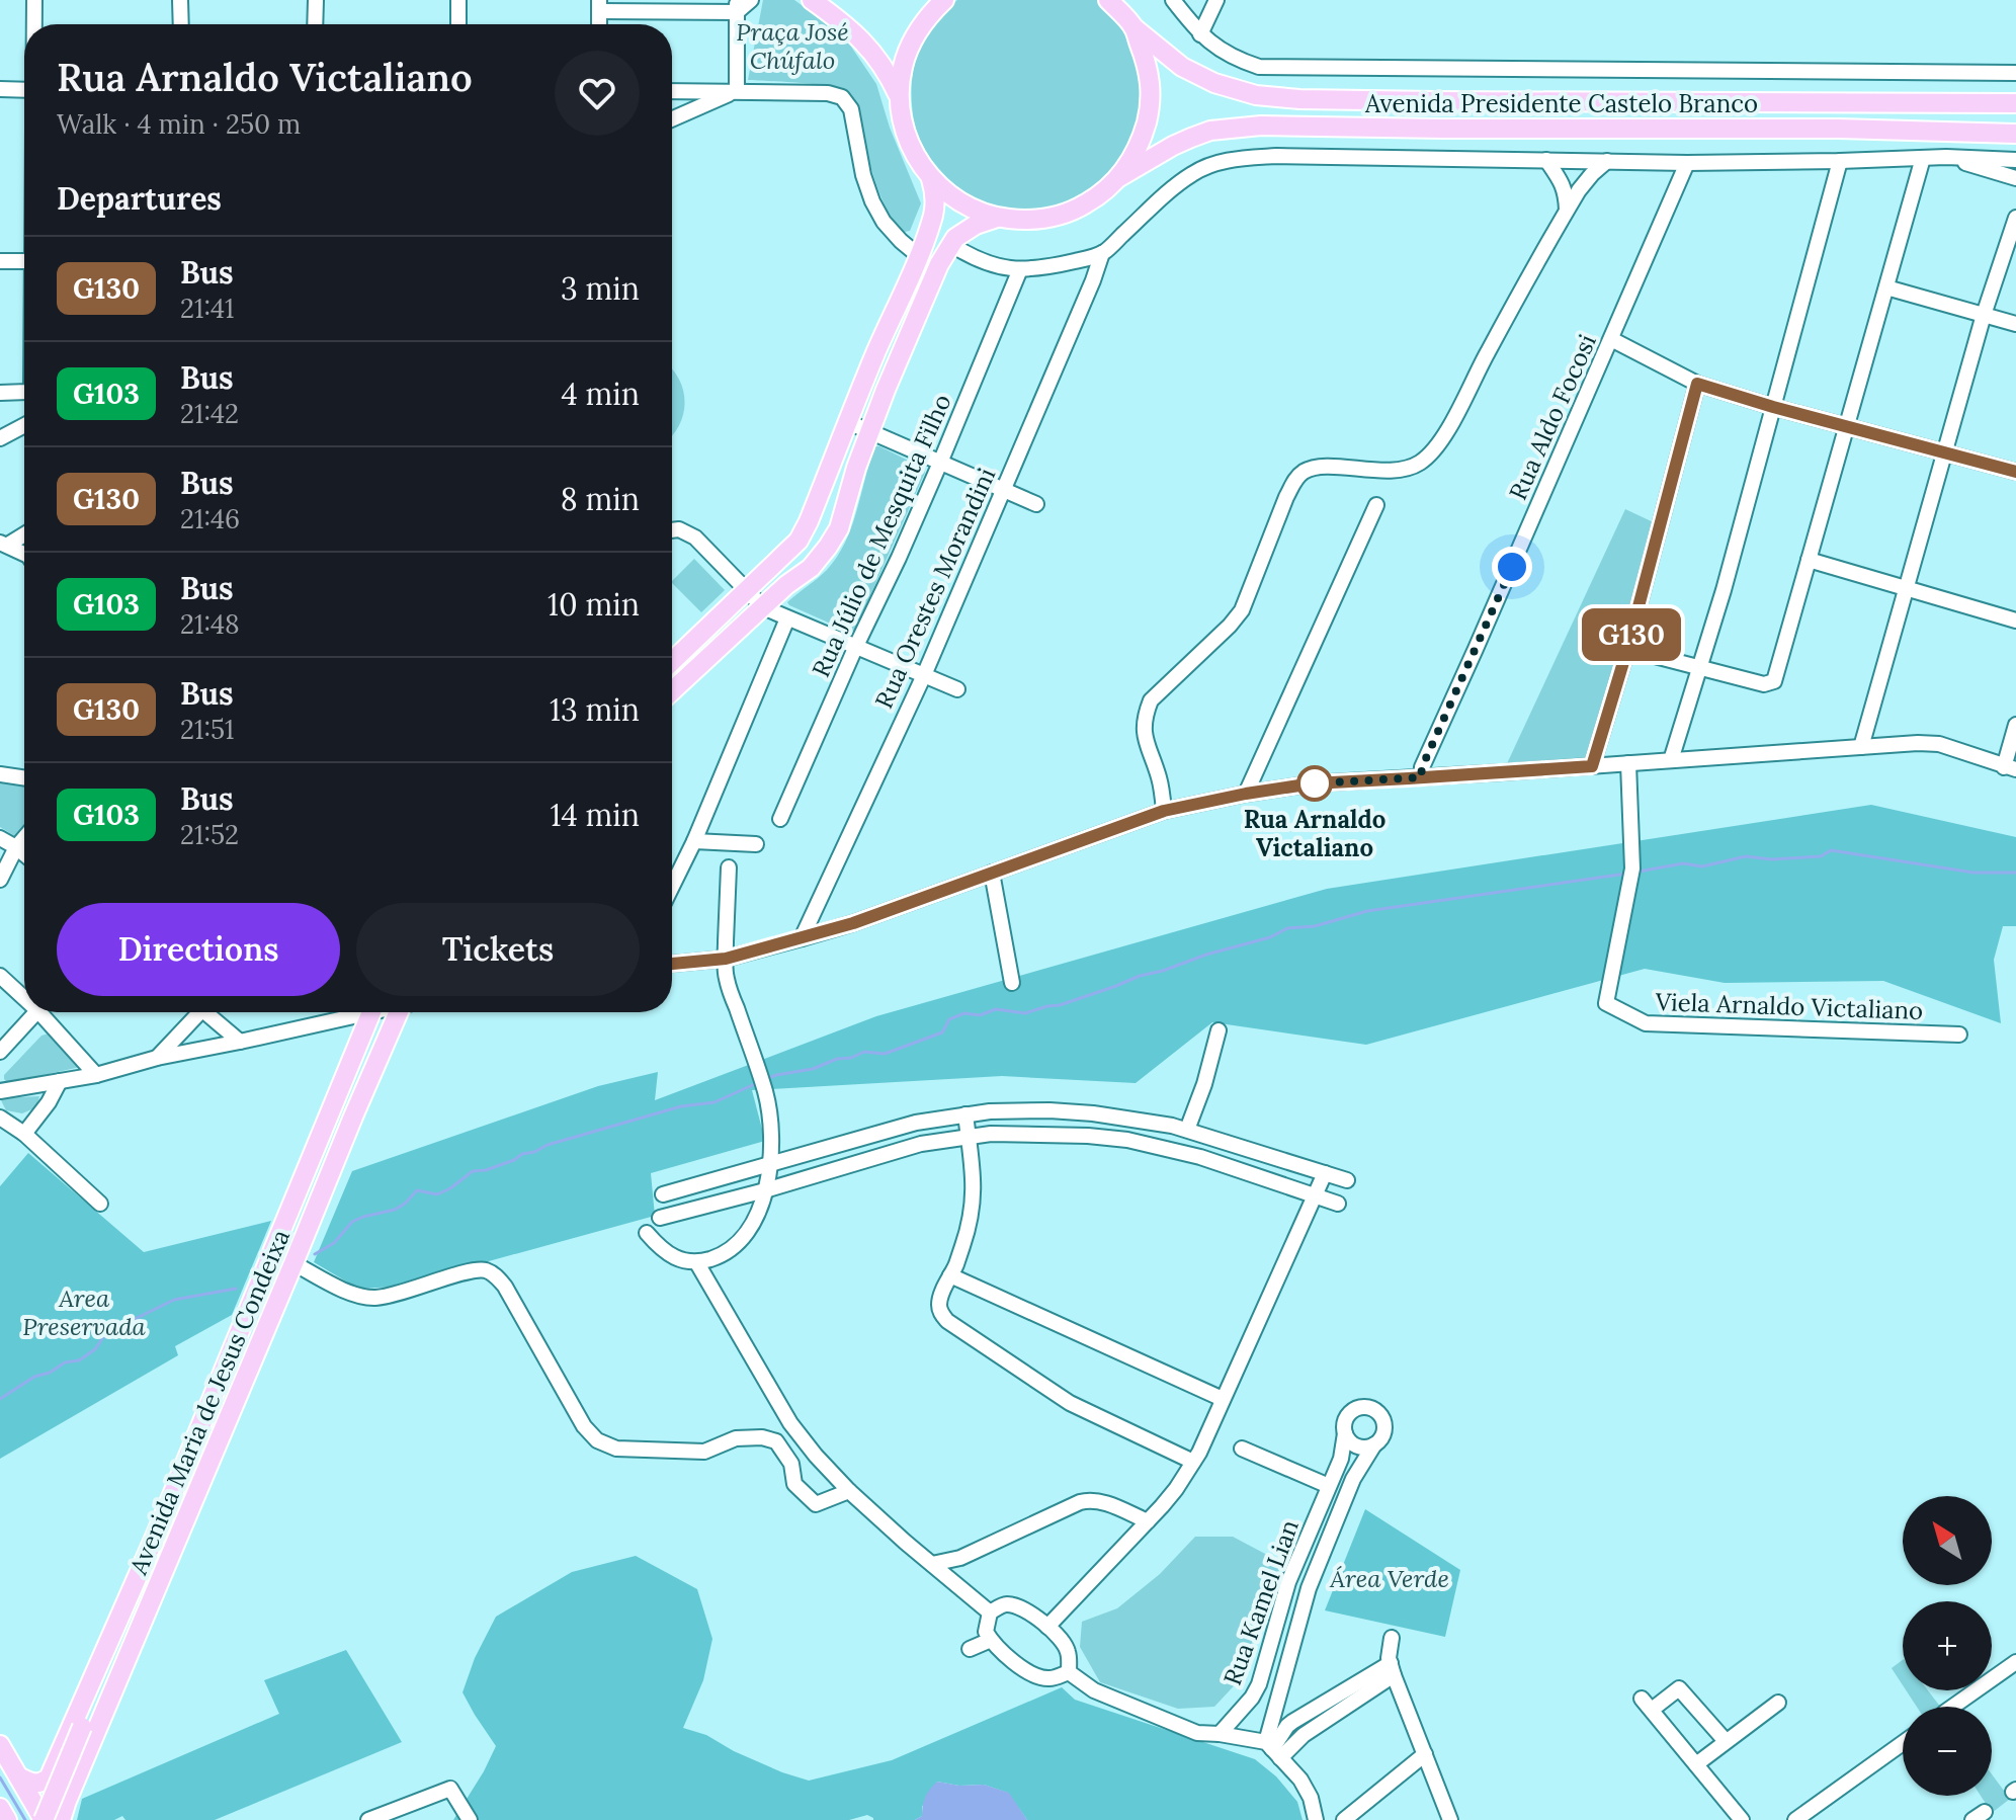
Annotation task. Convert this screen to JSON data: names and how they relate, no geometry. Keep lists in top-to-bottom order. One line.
{"streets":{"main road":["Avenida Presidente Castelo Branco","Avenida Maria de Jesus Condeixa"],"street":["Rua Aldo Focosi","Rua Júlio de Mesquita Filho","Rua Orestes Morandini","Viela Arnaldo Victaliano","Rua Kamel Lian"]},"parks":["Praça José Chúfalo","Area Preservada","Área Verde"],"places":["Rua Arnaldo Victaliano"],"lines":["bus line G130"],"north":"top left","page":{"on_map":"G130","heading":[["Rua Arnaldo Victaliano","Walk · 4 min · 250 m"],"Departures"],"list":[{"mark":"G130","name":"Bus","note":"21:41","value":"3 min"},{"mark":"G103","name":"Bus","note":"21:42","value":"4 min"},{"mark":"G130","name":"Bus","note":"21:46","value":"8 min"},{"mark":"G103","name":"Bus","note":"21:48","value":"10 min"},{"mark":"G130","name":"Bus","note":"21:51","value":"13 min"},{"mark":"G103","name":"Bus","note":"21:52","value":"14 min"}],"buttons":["Directions","Tickets"],"map_buttons":["+","−"]}}
